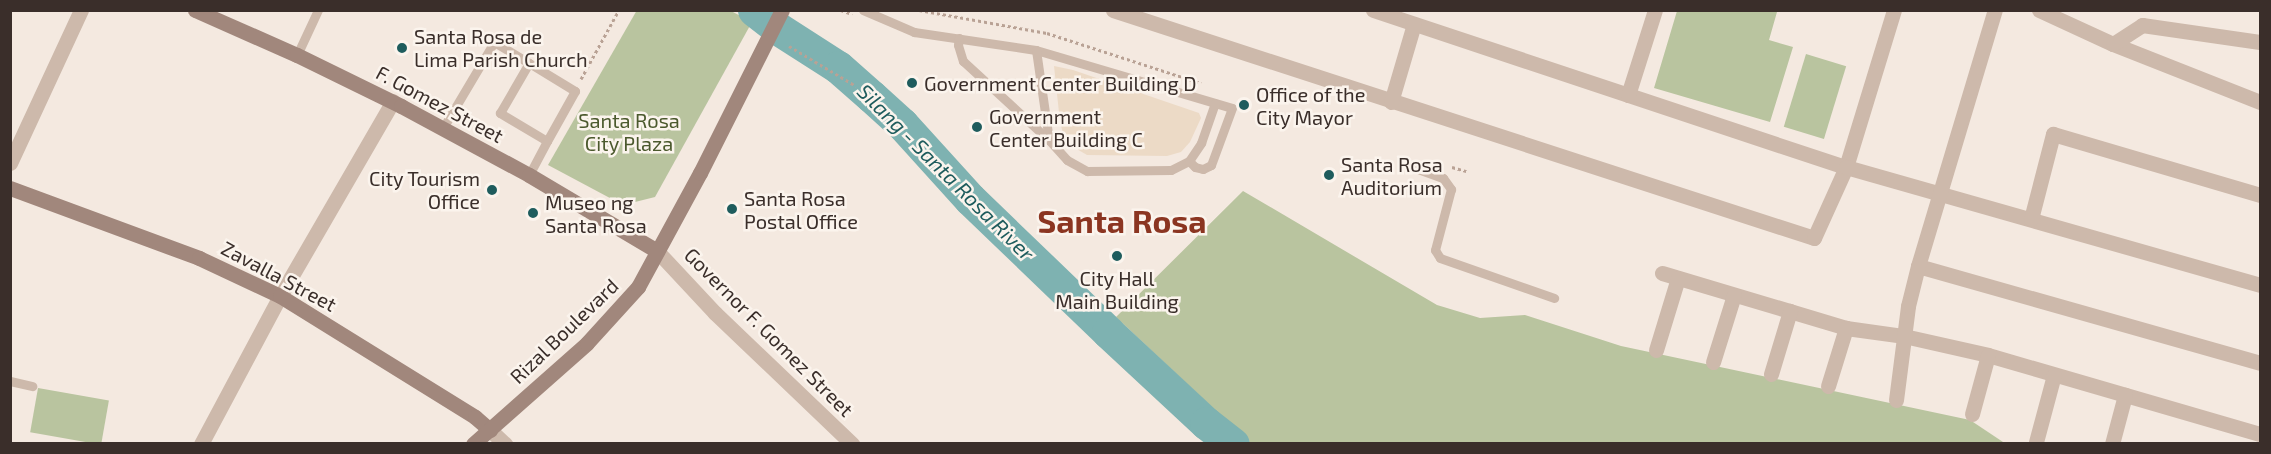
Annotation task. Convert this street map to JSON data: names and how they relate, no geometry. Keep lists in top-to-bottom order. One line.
{"streets":{"main road":["F. Gomez Street","Zavalla Street","Rizal Boulevard"],"street":["Governor F. Gomez Street"]},"crossings":[["F. Gomez Street","Rizal Boulevard"],["F. Gomez Street","Governor F. Gomez Street"],["Zavalla Street","Rizal Boulevard"],["Rizal Boulevard","Governor F. Gomez Street"]],"districts":["Santa Rosa"],"water":["Silang - Santa Rosa River"],"parks":["Santa Rosa City Plaza"],"places":["Santa Rosa de Lima Parish Church","Government Center Building D","Office of the City Mayor","Government Center Building C","Santa Rosa Auditorium","City Tourism Office","Santa Rosa Postal Office","Museo ng Santa Rosa","City Hall Main Building"]}
